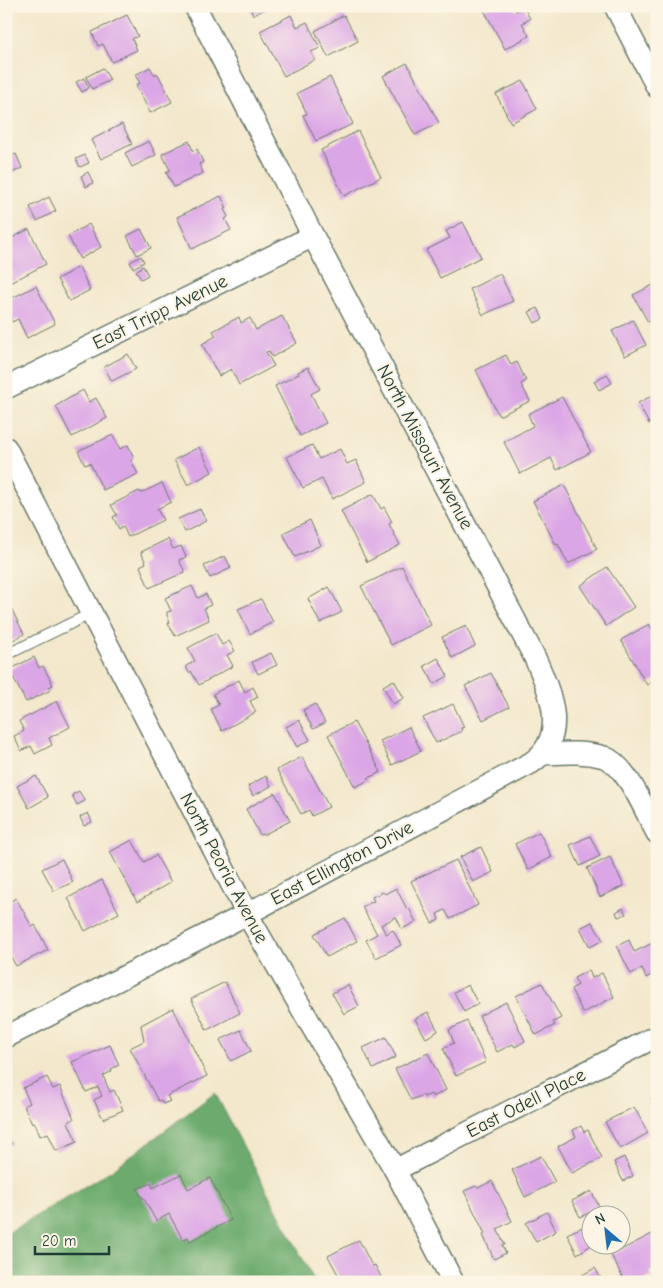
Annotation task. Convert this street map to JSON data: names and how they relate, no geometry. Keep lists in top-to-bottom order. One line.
{"streets":{"street":["East Tripp Avenue","North Missouri Avenue","East Ellington Drive","North Peoria Avenue","East Odell Place"]},"crossings":[["East Tripp Avenue","North Missouri Avenue"],["North Missouri Avenue","East Ellington Drive"],["East Ellington Drive","North Peoria Avenue"],["North Peoria Avenue","East Odell Place"]],"scale_bar":"20 m","north":"top left"}
